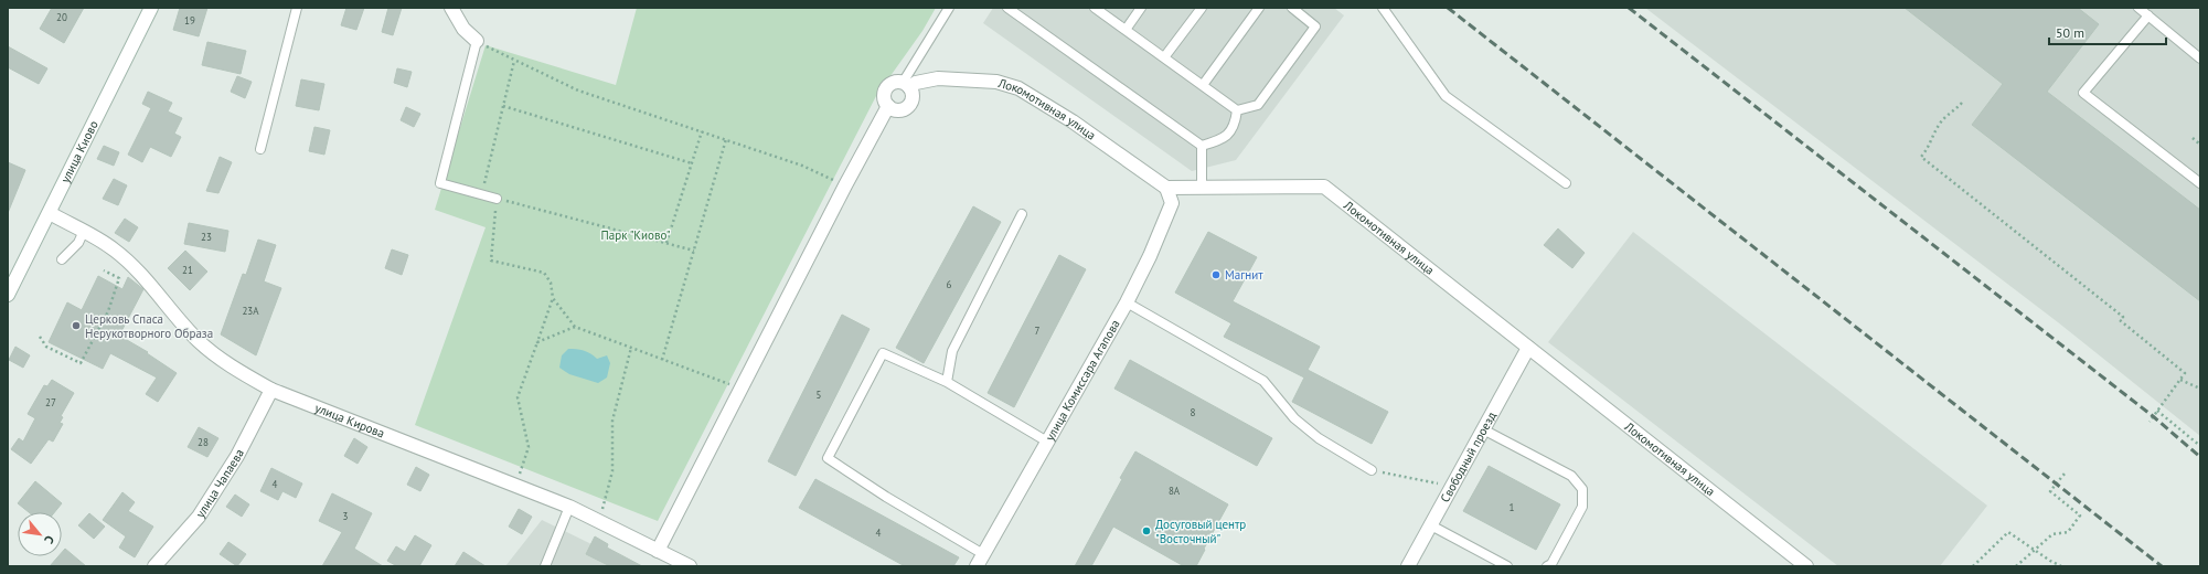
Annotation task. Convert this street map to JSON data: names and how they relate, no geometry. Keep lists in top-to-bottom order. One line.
{"streets":{"street":["Локомотивная улица","улица Киово","улица Комиссара Агапова","улица Кирова","Свободный проезд","улица Чапаева"]},"crossings":[["Локомотивная улица","улица Комиссара Агапова"],["Локомотивная улица","Свободный проезд"],["улица Киово","улица Кирова"],["улица Кирова","улица Чапаева"]],"parks":["Парк \"Киово\""],"places":["Магнит","Церковь Спаса Нерукотворного Образа","Досуговый центр \"Восточный\""],"house_numbers":["20","19","23","21","6","23А","7","5","27","8","28","4","8А","1","3","4"],"scale_bar":"50 m","north":"bottom right"}
